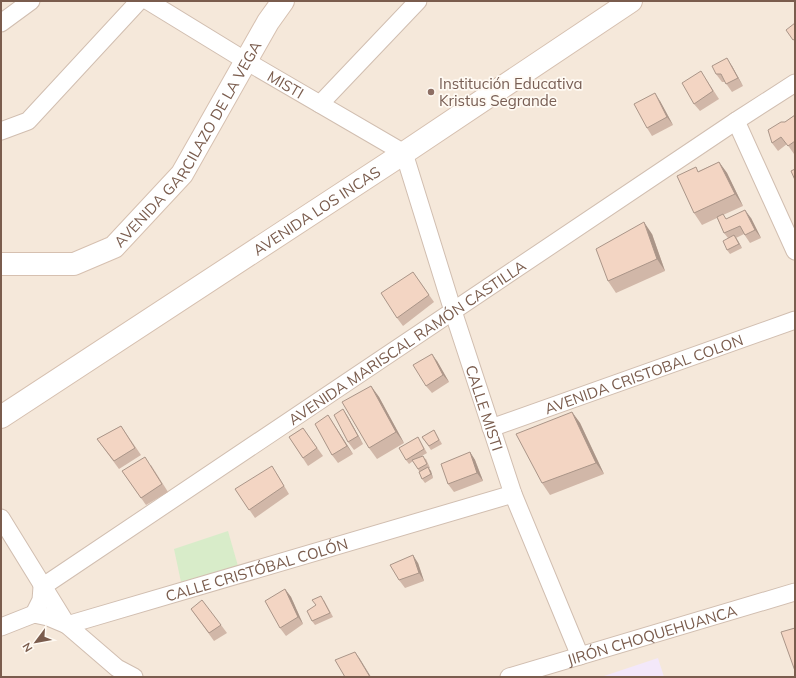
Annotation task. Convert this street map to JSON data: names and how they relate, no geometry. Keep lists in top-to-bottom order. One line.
{"streets":{"street":["MISTI","AVENIDA GARCILAZO DE LA VEGA","AVENIDA LOS INCAS","AVENIDA MARISCAL RAMÓN CASTILLA","AVENIDA CRISTOBAL COLON","CALLE MISTI","CALLE CRISTÓBAL COLÓN","JIRÓN CHOQUEHUANCA"]},"crossings":[["MISTI","AVENIDA GARCILAZO DE LA VEGA"],["MISTI","AVENIDA LOS INCAS"],["MISTI","CALLE MISTI"],["AVENIDA LOS INCAS","CALLE MISTI"],["AVENIDA MARISCAL RAMÓN CASTILLA","CALLE MISTI"],["AVENIDA CRISTOBAL COLON","CALLE MISTI"],["CALLE MISTI","CALLE CRISTÓBAL COLÓN"],["CALLE MISTI","JIRÓN CHOQUEHUANCA"]],"places":["Institución Educativa Kristus Segrande"],"north":"bottom left"}
